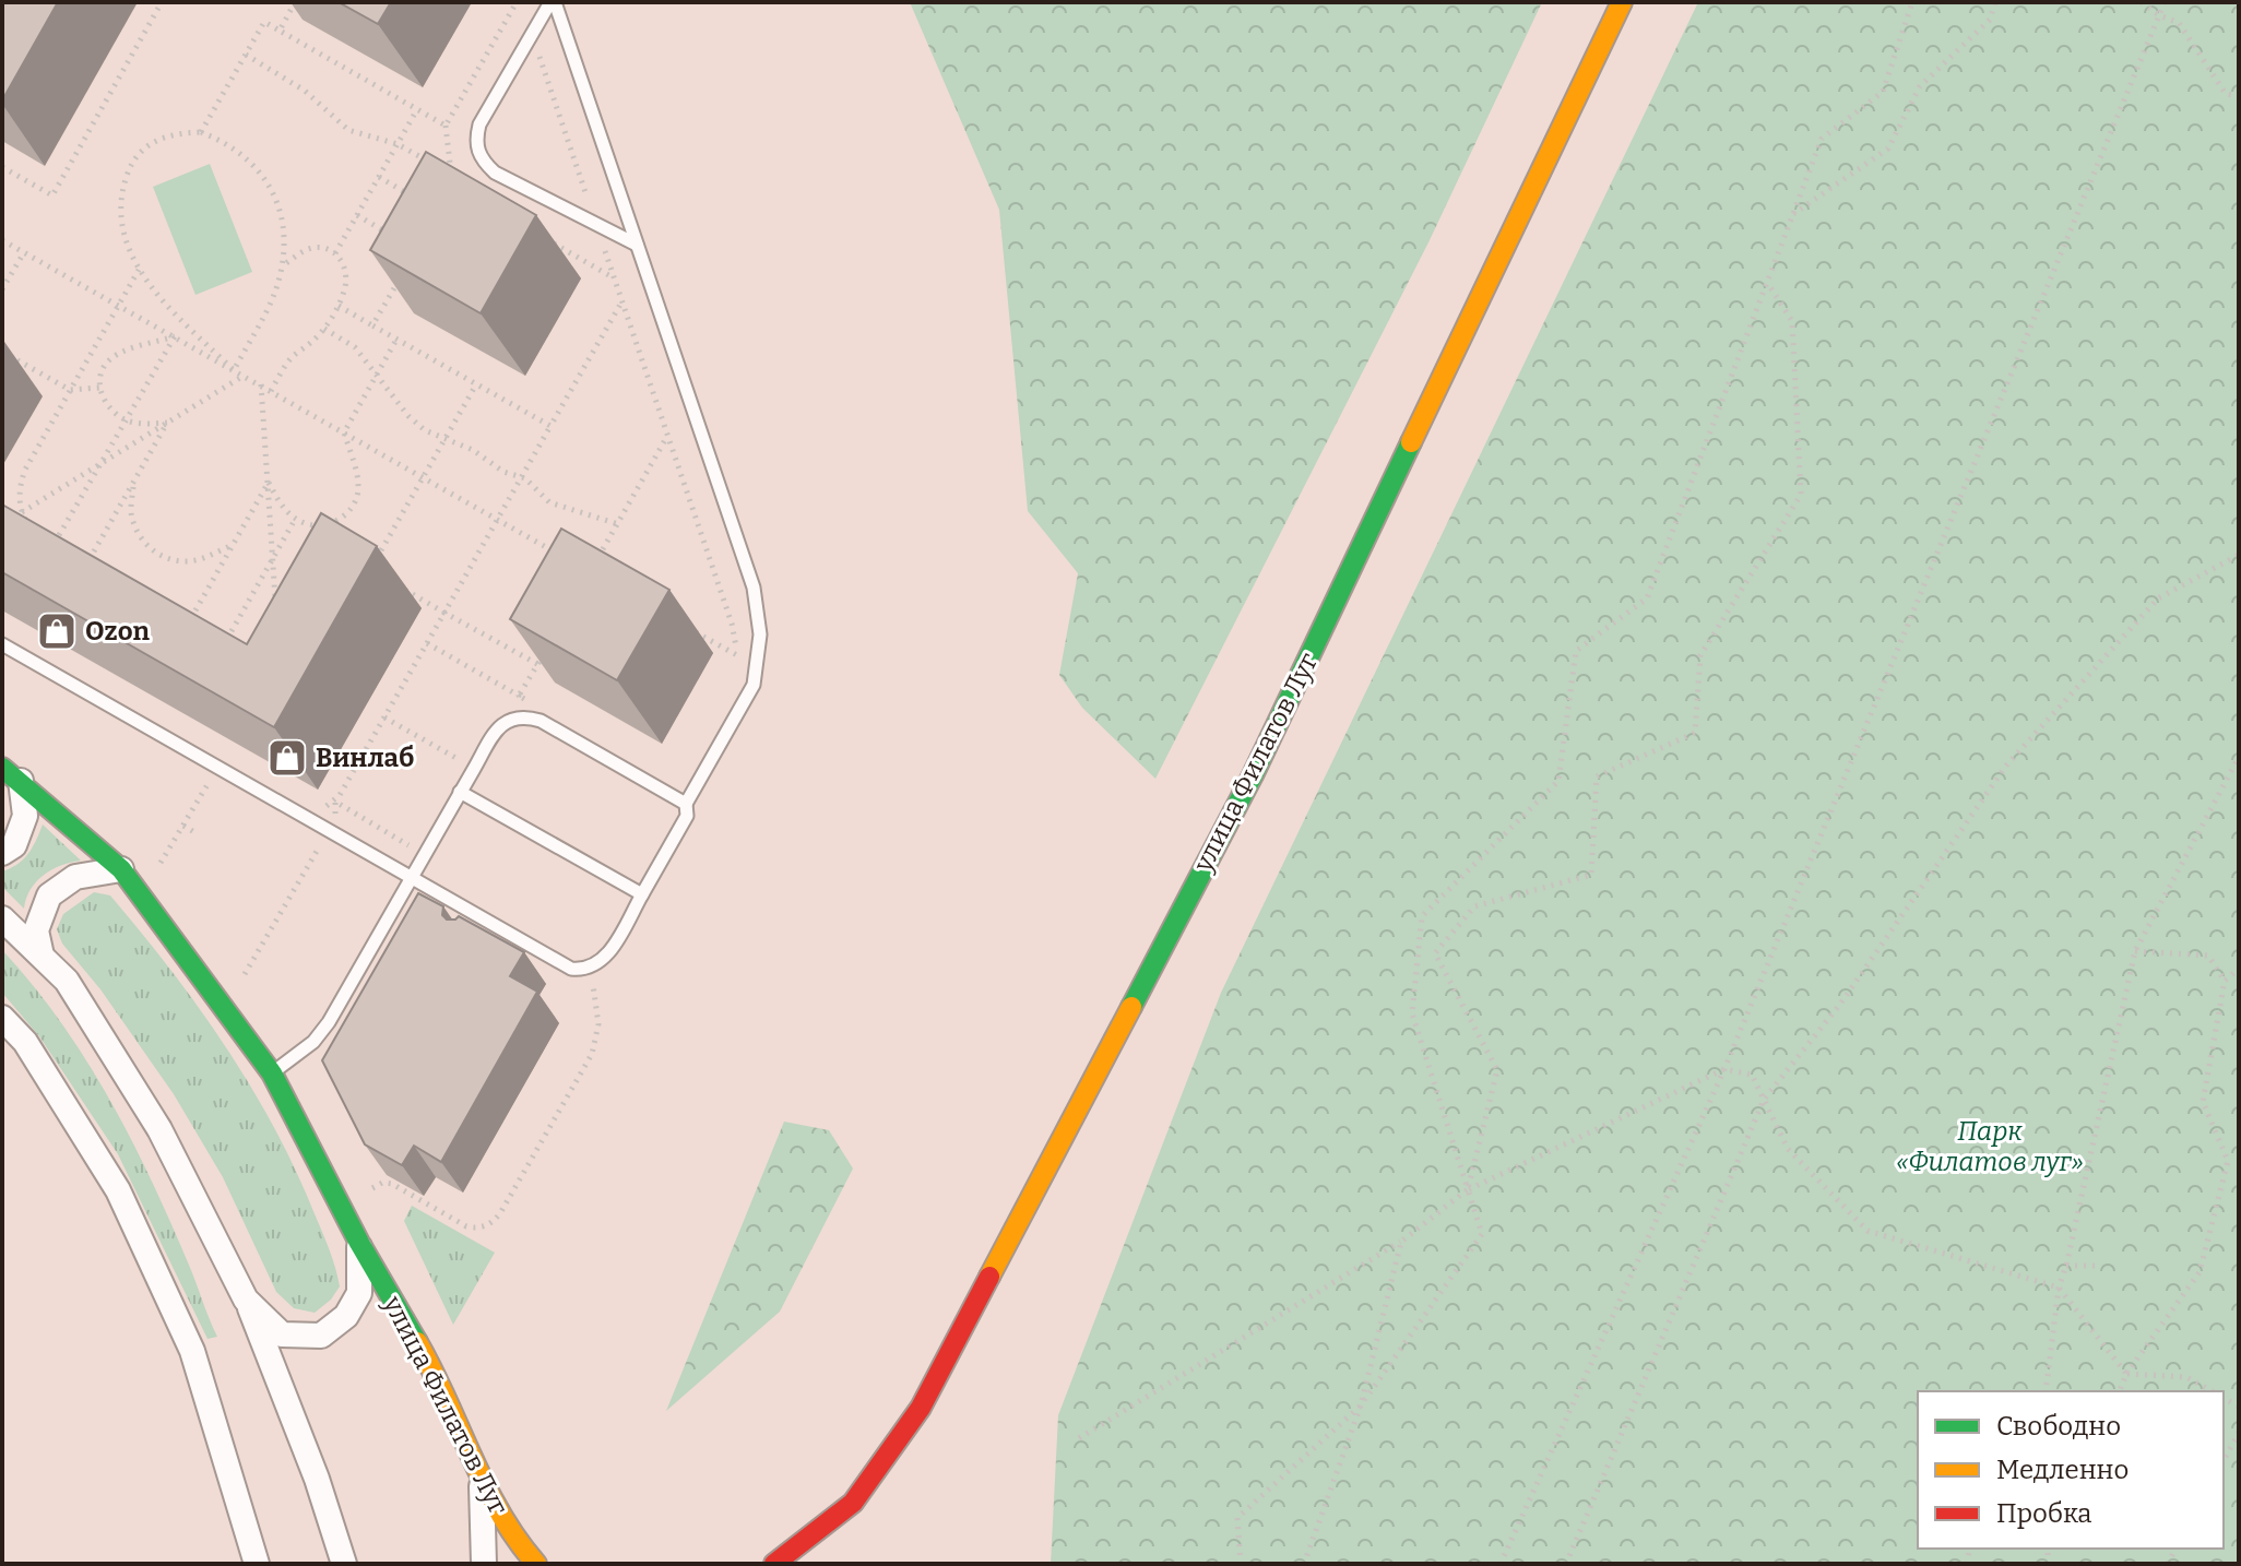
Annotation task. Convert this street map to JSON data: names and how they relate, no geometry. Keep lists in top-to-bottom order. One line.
{"streets":{"street":["улица Филатов Луг"]},"parks":["Парк «Филатов луг»"],"places":{"shop":["Ozon","Винлаб"]},"legend":["Свободно","Медленно","Пробка"]}
